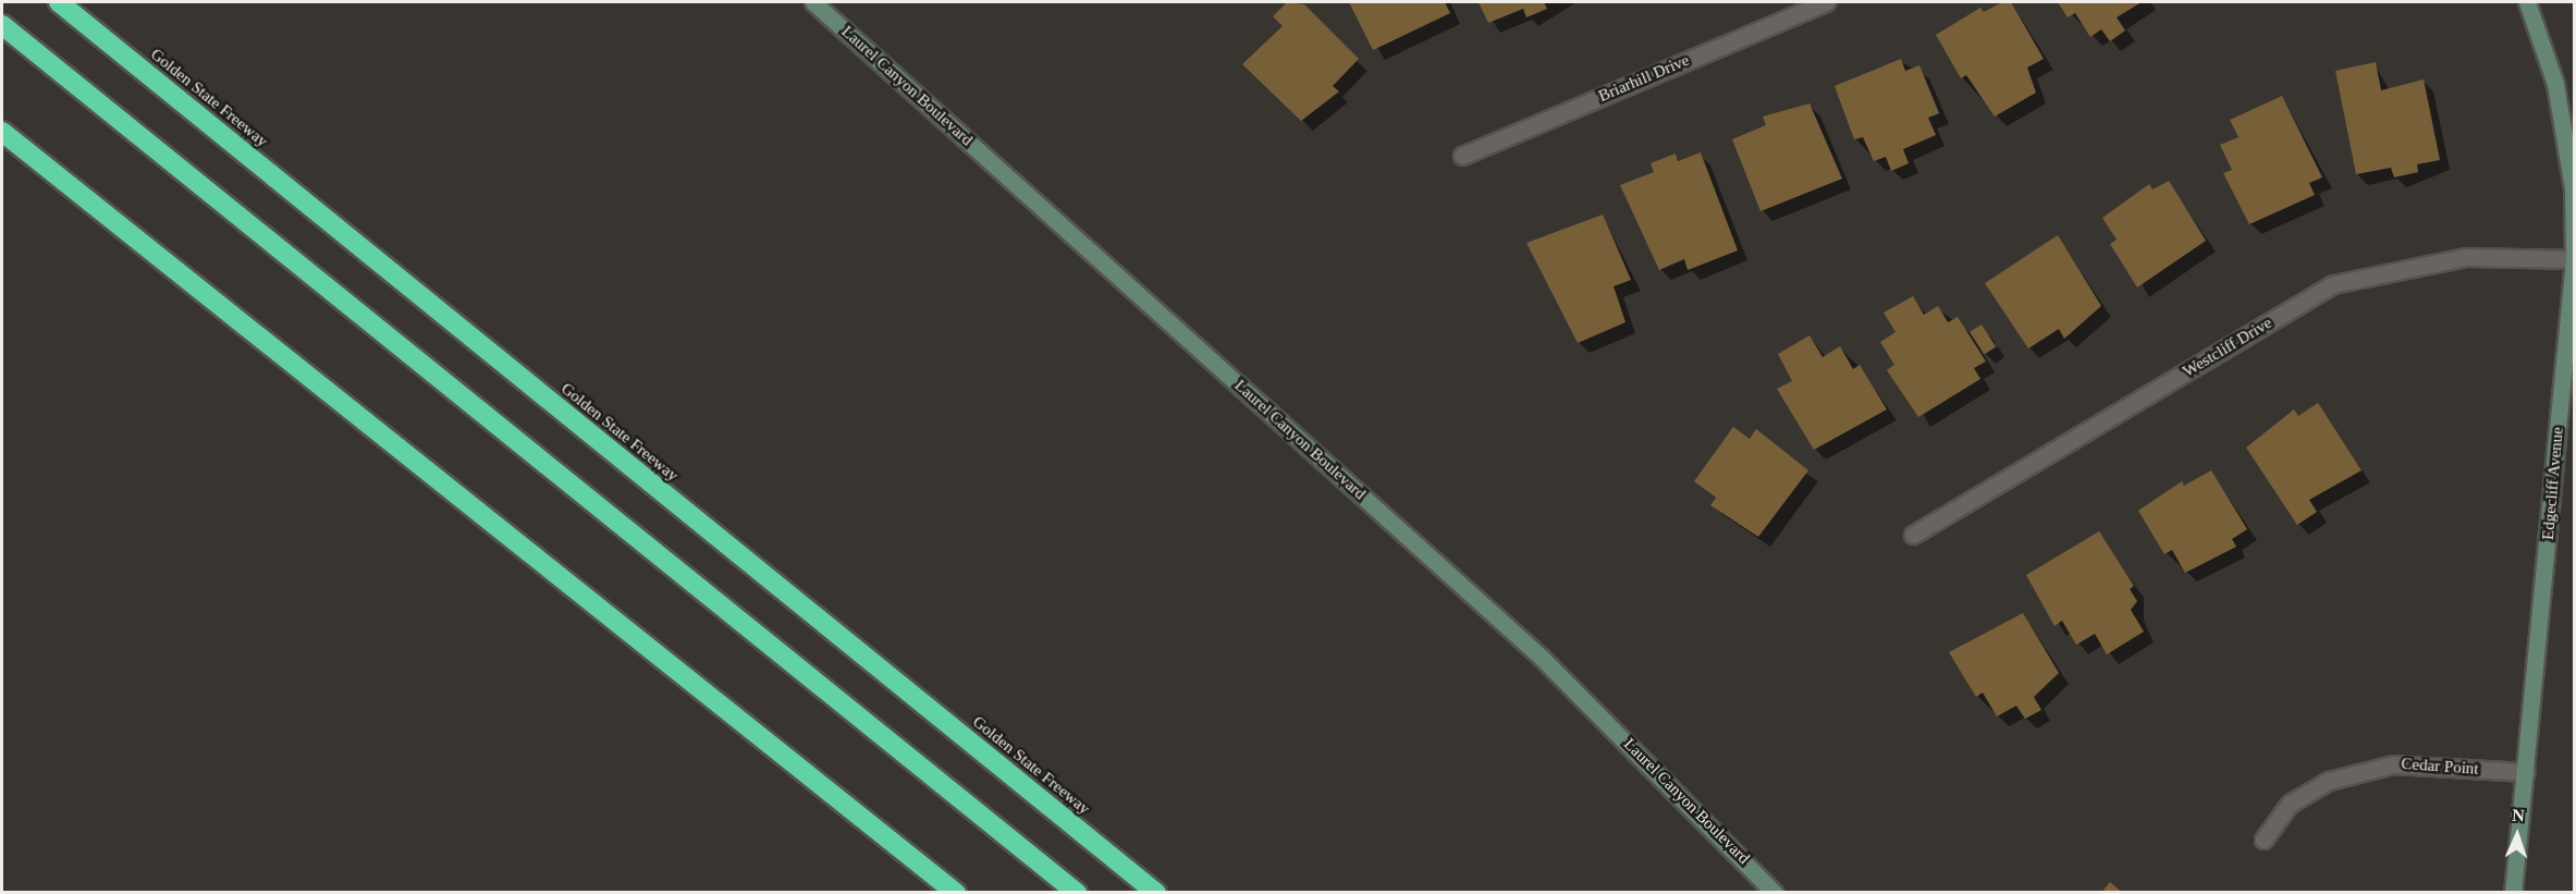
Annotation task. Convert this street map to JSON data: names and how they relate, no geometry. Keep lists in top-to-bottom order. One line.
{"streets":{"highway":["Golden State Freeway"],"street":["Briarhill Drive","Laurel Canyon Boulevard","Westcliff Drive","Edgecliff Avenue","Cedar Point"]},"crossings":[["Westcliff Drive","Edgecliff Avenue"],["Edgecliff Avenue","Cedar Point"]],"north":"top"}
